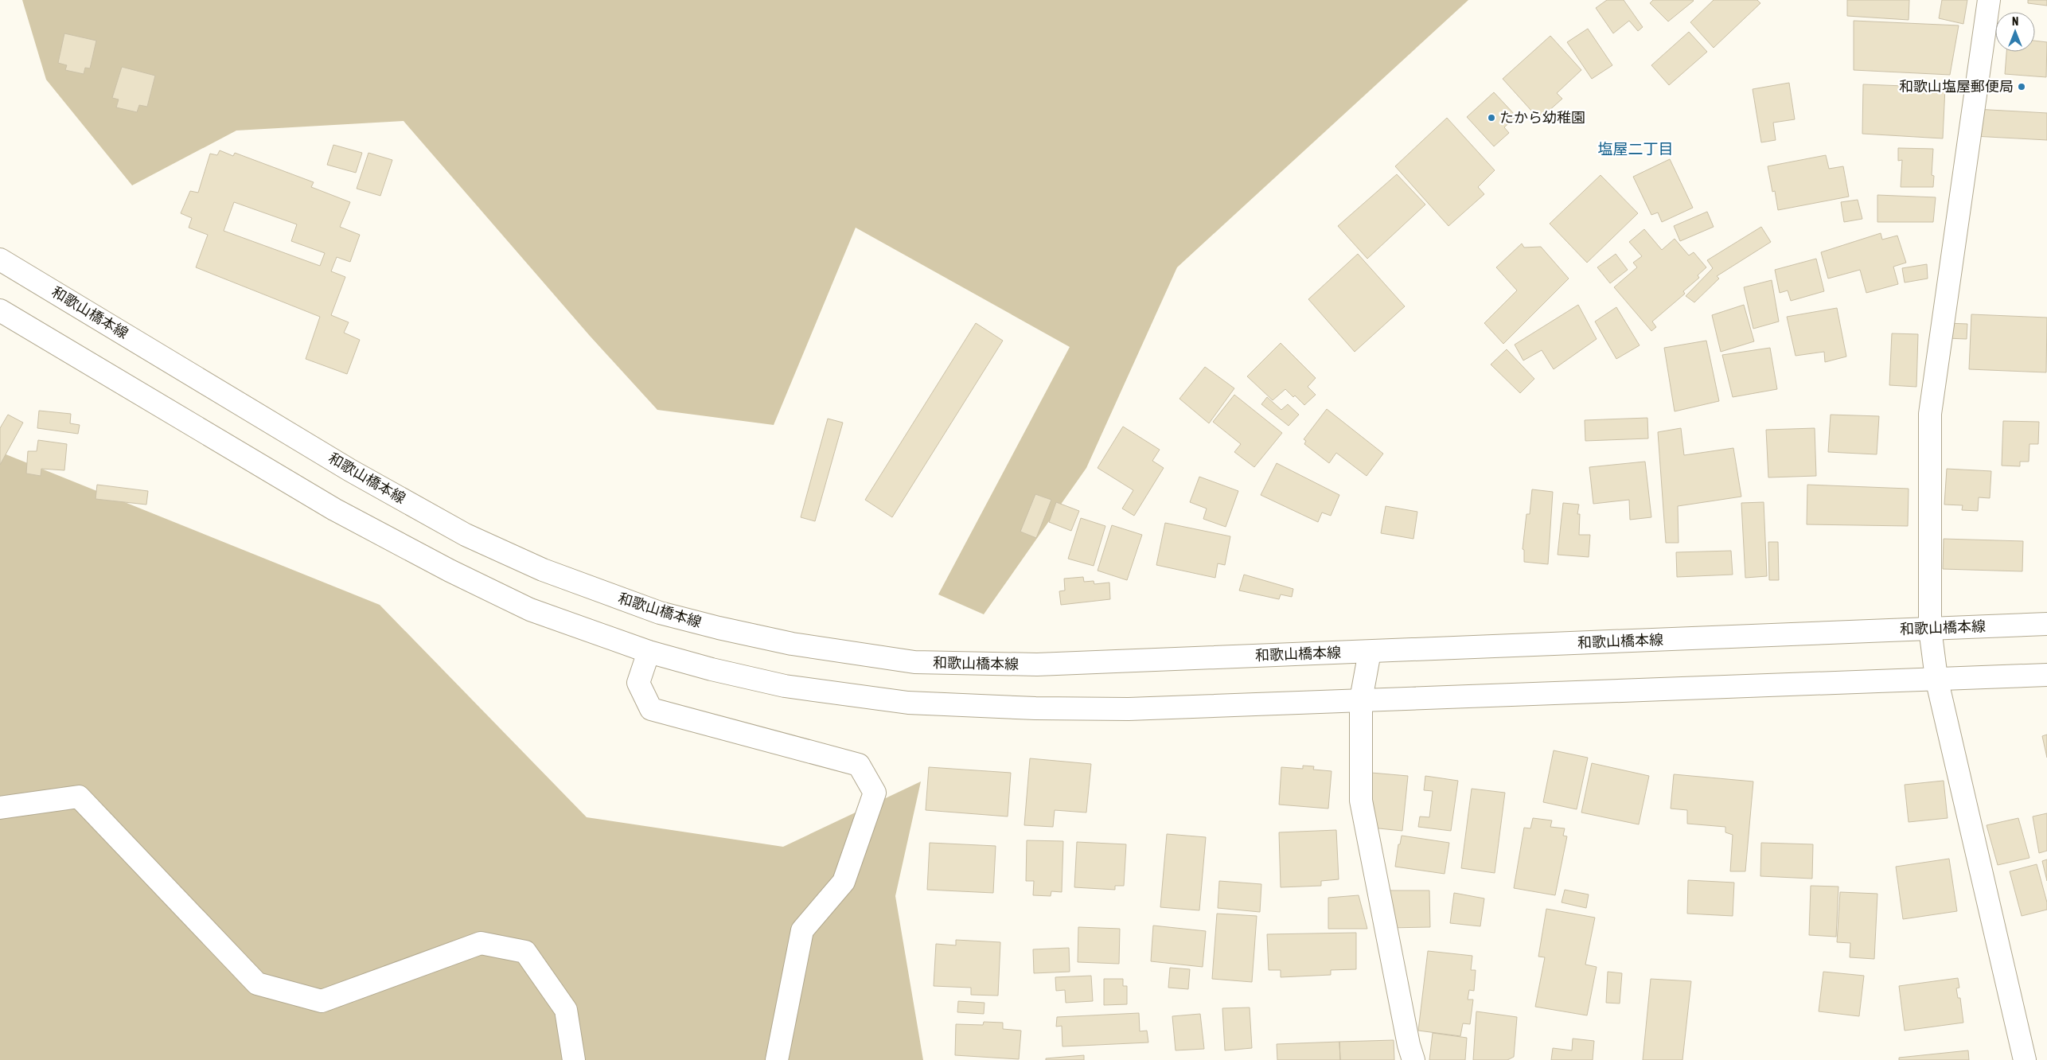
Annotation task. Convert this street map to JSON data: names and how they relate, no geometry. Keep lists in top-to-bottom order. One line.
{"streets":{"main road":["和歌山橋本線"]},"districts":["塩屋二丁目"],"places":["和歌山塩屋郵便局","たから幼稚園"],"north":"top"}
